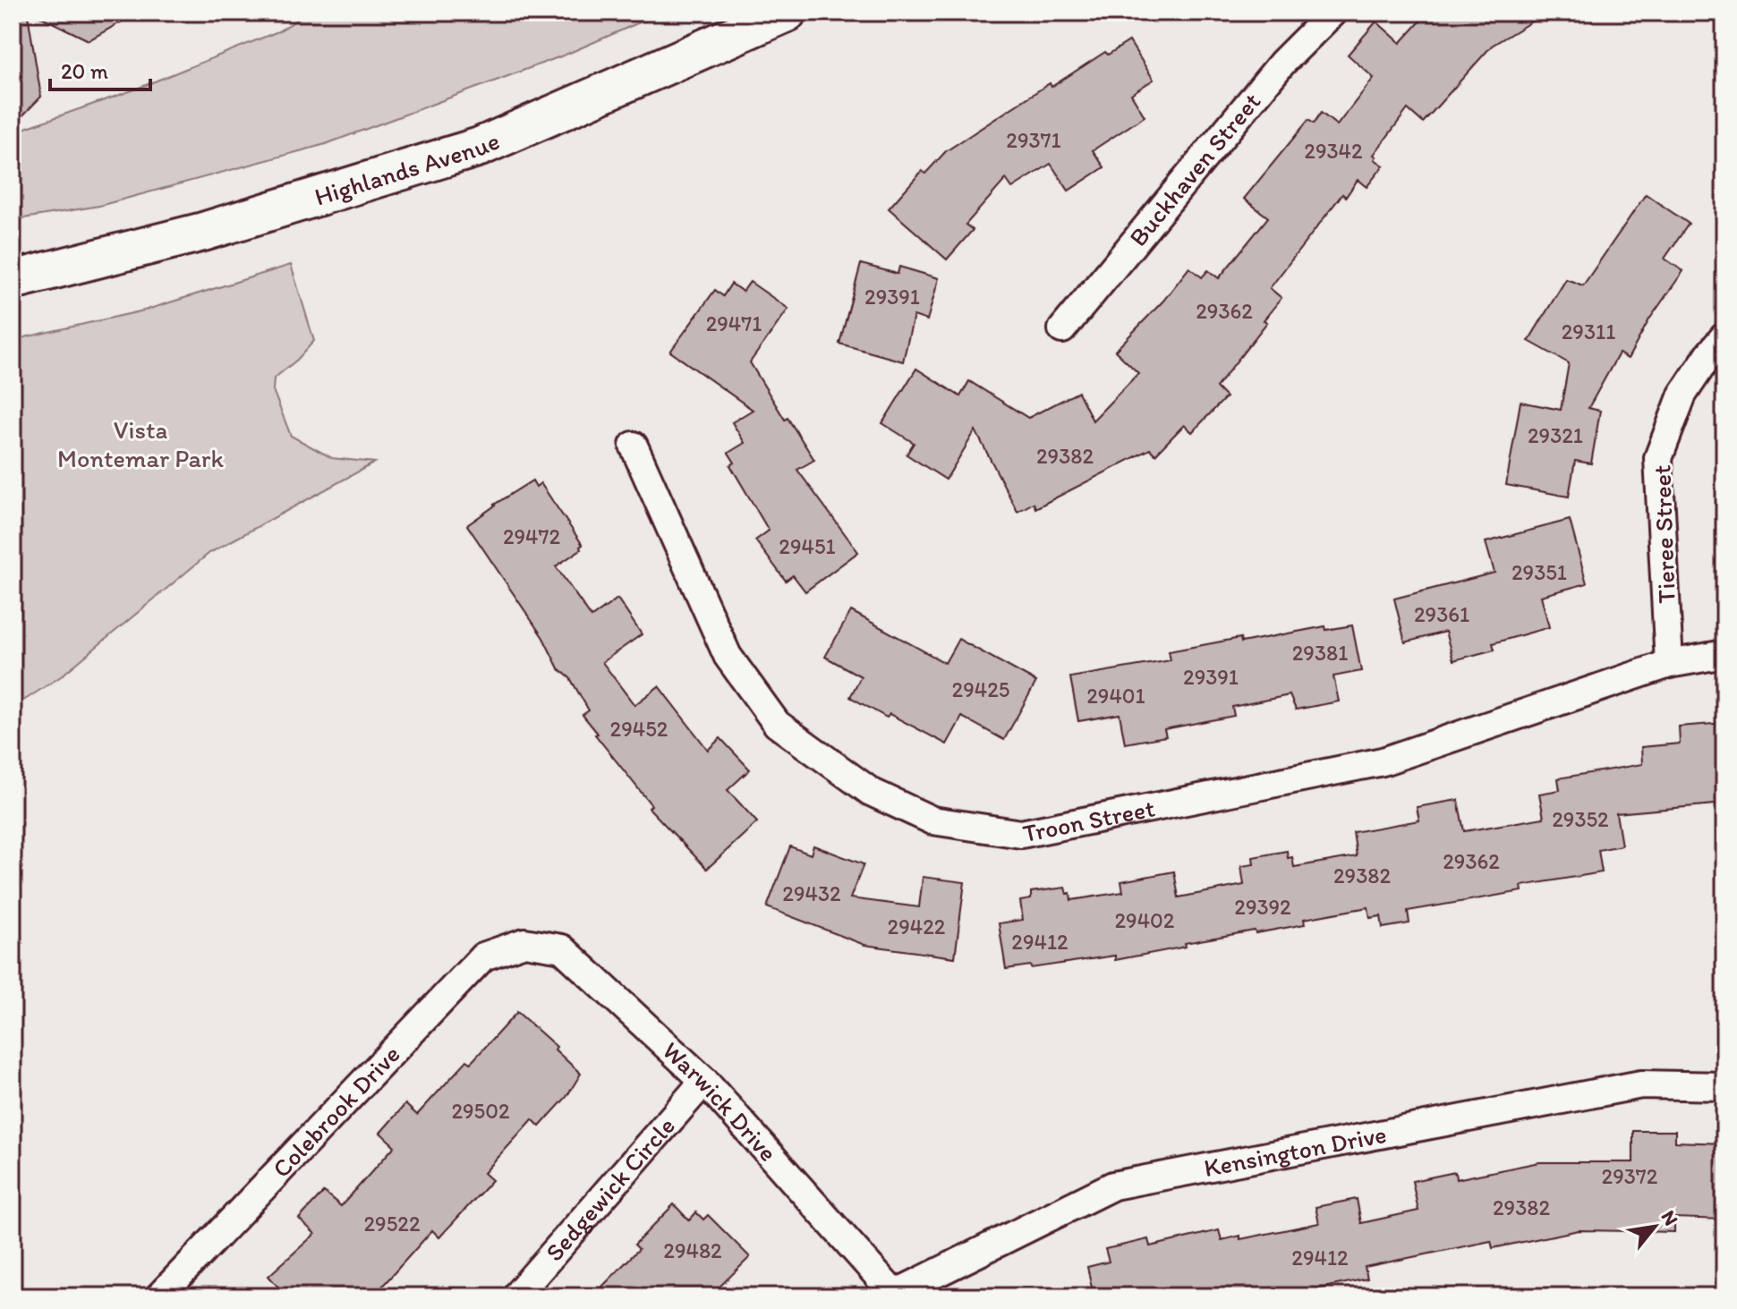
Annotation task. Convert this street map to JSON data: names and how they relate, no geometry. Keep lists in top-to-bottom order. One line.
{"streets":{"main road":["Highlands Avenue"],"street":["Buckhaven Street","Tieree Street","Troon Street","Warwick Drive","Colebrook Drive","Kensington Drive","Sedgewick Circle"]},"crossings":[["Tieree Street","Troon Street"],["Warwick Drive","Colebrook Drive"],["Warwick Drive","Kensington Drive"],["Warwick Drive","Sedgewick Circle"]],"parks":["Vista Montemar Park"],"house_numbers":["29371","29342","29391","29362","29471","29311","29321","29382","29472","29451","29351","29361","29381","29391","29425","29401","29452","29352","29362","29382","29432","29392","29402","29422","29412","29502","29372","29382","29522","29482","29412"],"scale_bar":"20 m","north":"top right"}
